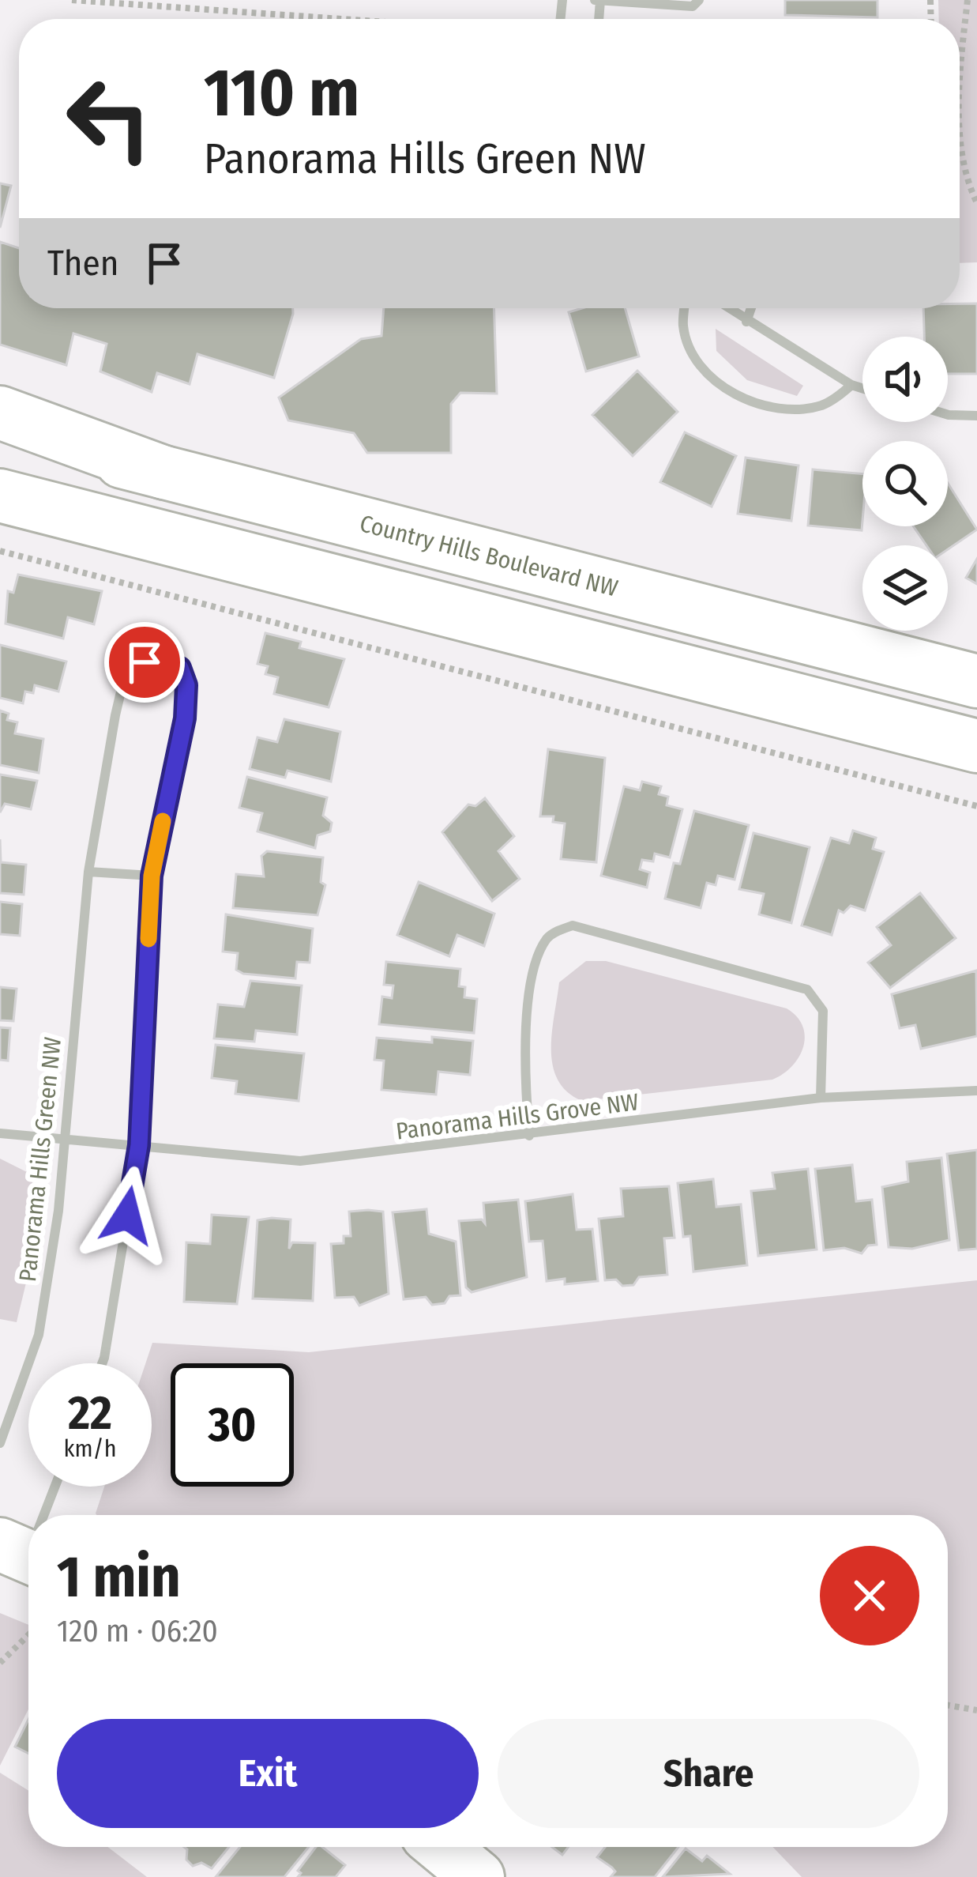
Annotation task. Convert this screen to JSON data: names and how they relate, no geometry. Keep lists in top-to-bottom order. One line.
{"streets":{"main road":["Country Hills Boulevard NW"],"street":["Panorama Hills Grove NW","Panorama Hills Green NW"]},"crossings":[["Panorama Hills Grove NW","Panorama Hills Green NW"]],"page":{"turn":["110 m","Panorama Hills Green NW"],"then":"Then","speed":"22 km/h","limit":"30","heading":["1 min","120 m · 06:20"],"buttons":["Exit","Share"]}}
